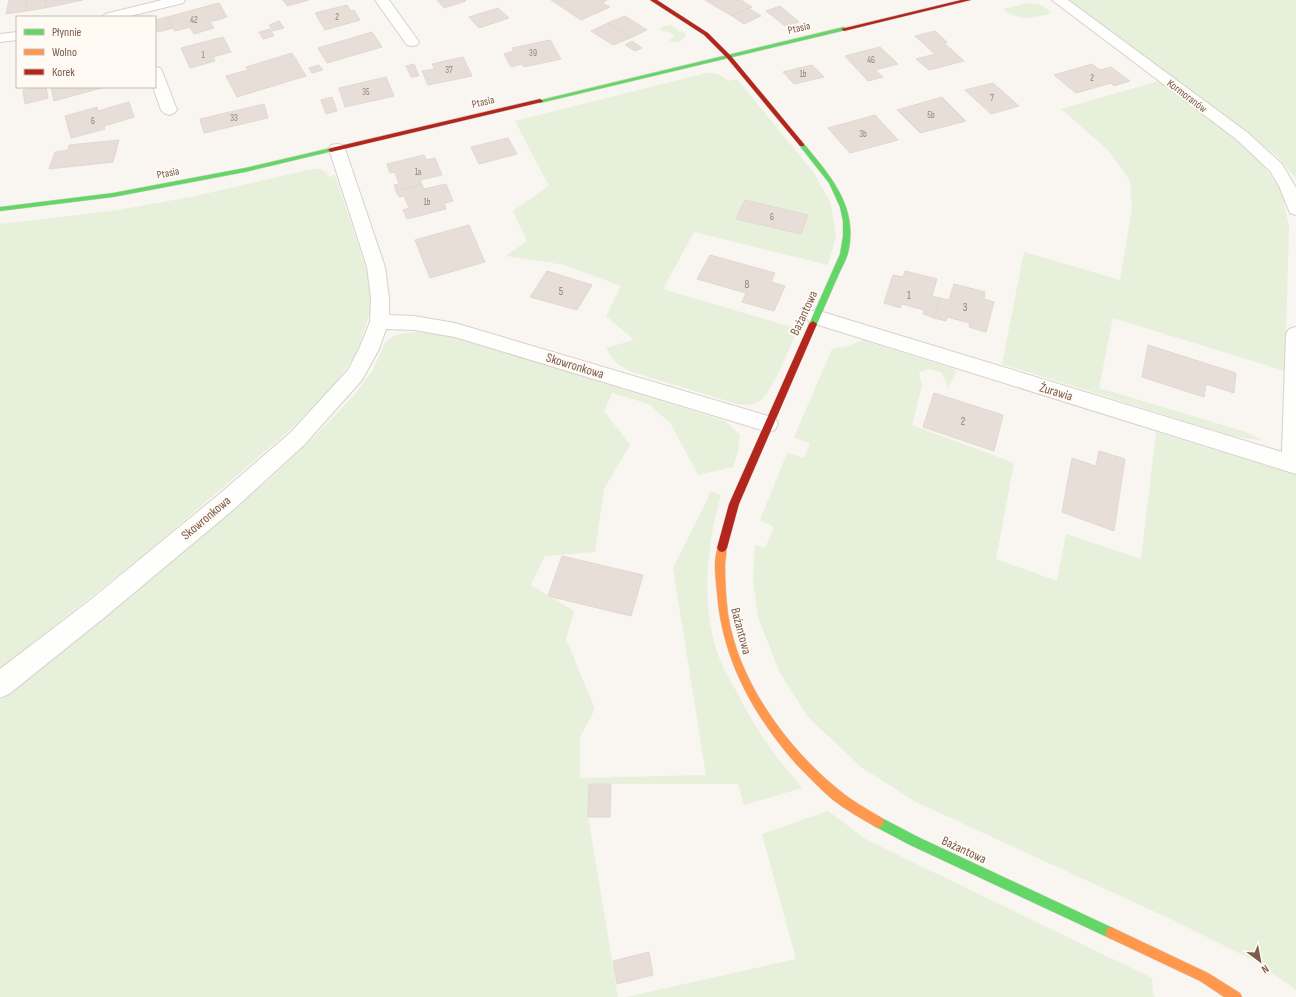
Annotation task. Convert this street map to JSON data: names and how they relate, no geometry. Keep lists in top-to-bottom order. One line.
{"streets":{"street":["Ptasia","Kormoranów","Bażantowa","Skowronkowa","Żurawia"]},"crossings":[["Ptasia","Bażantowa"],["Ptasia","Skowronkowa"],["Bażantowa","Skowronkowa"],["Bażantowa","Żurawia"]],"house_numbers":["2","42","39","1","46","37","1b","2","35","7","5b","33","6","3b","1a","1b","6","8","5","1","3","2"],"legend":["Płynnie","Wolno","Korek"],"north":"bottom right"}
